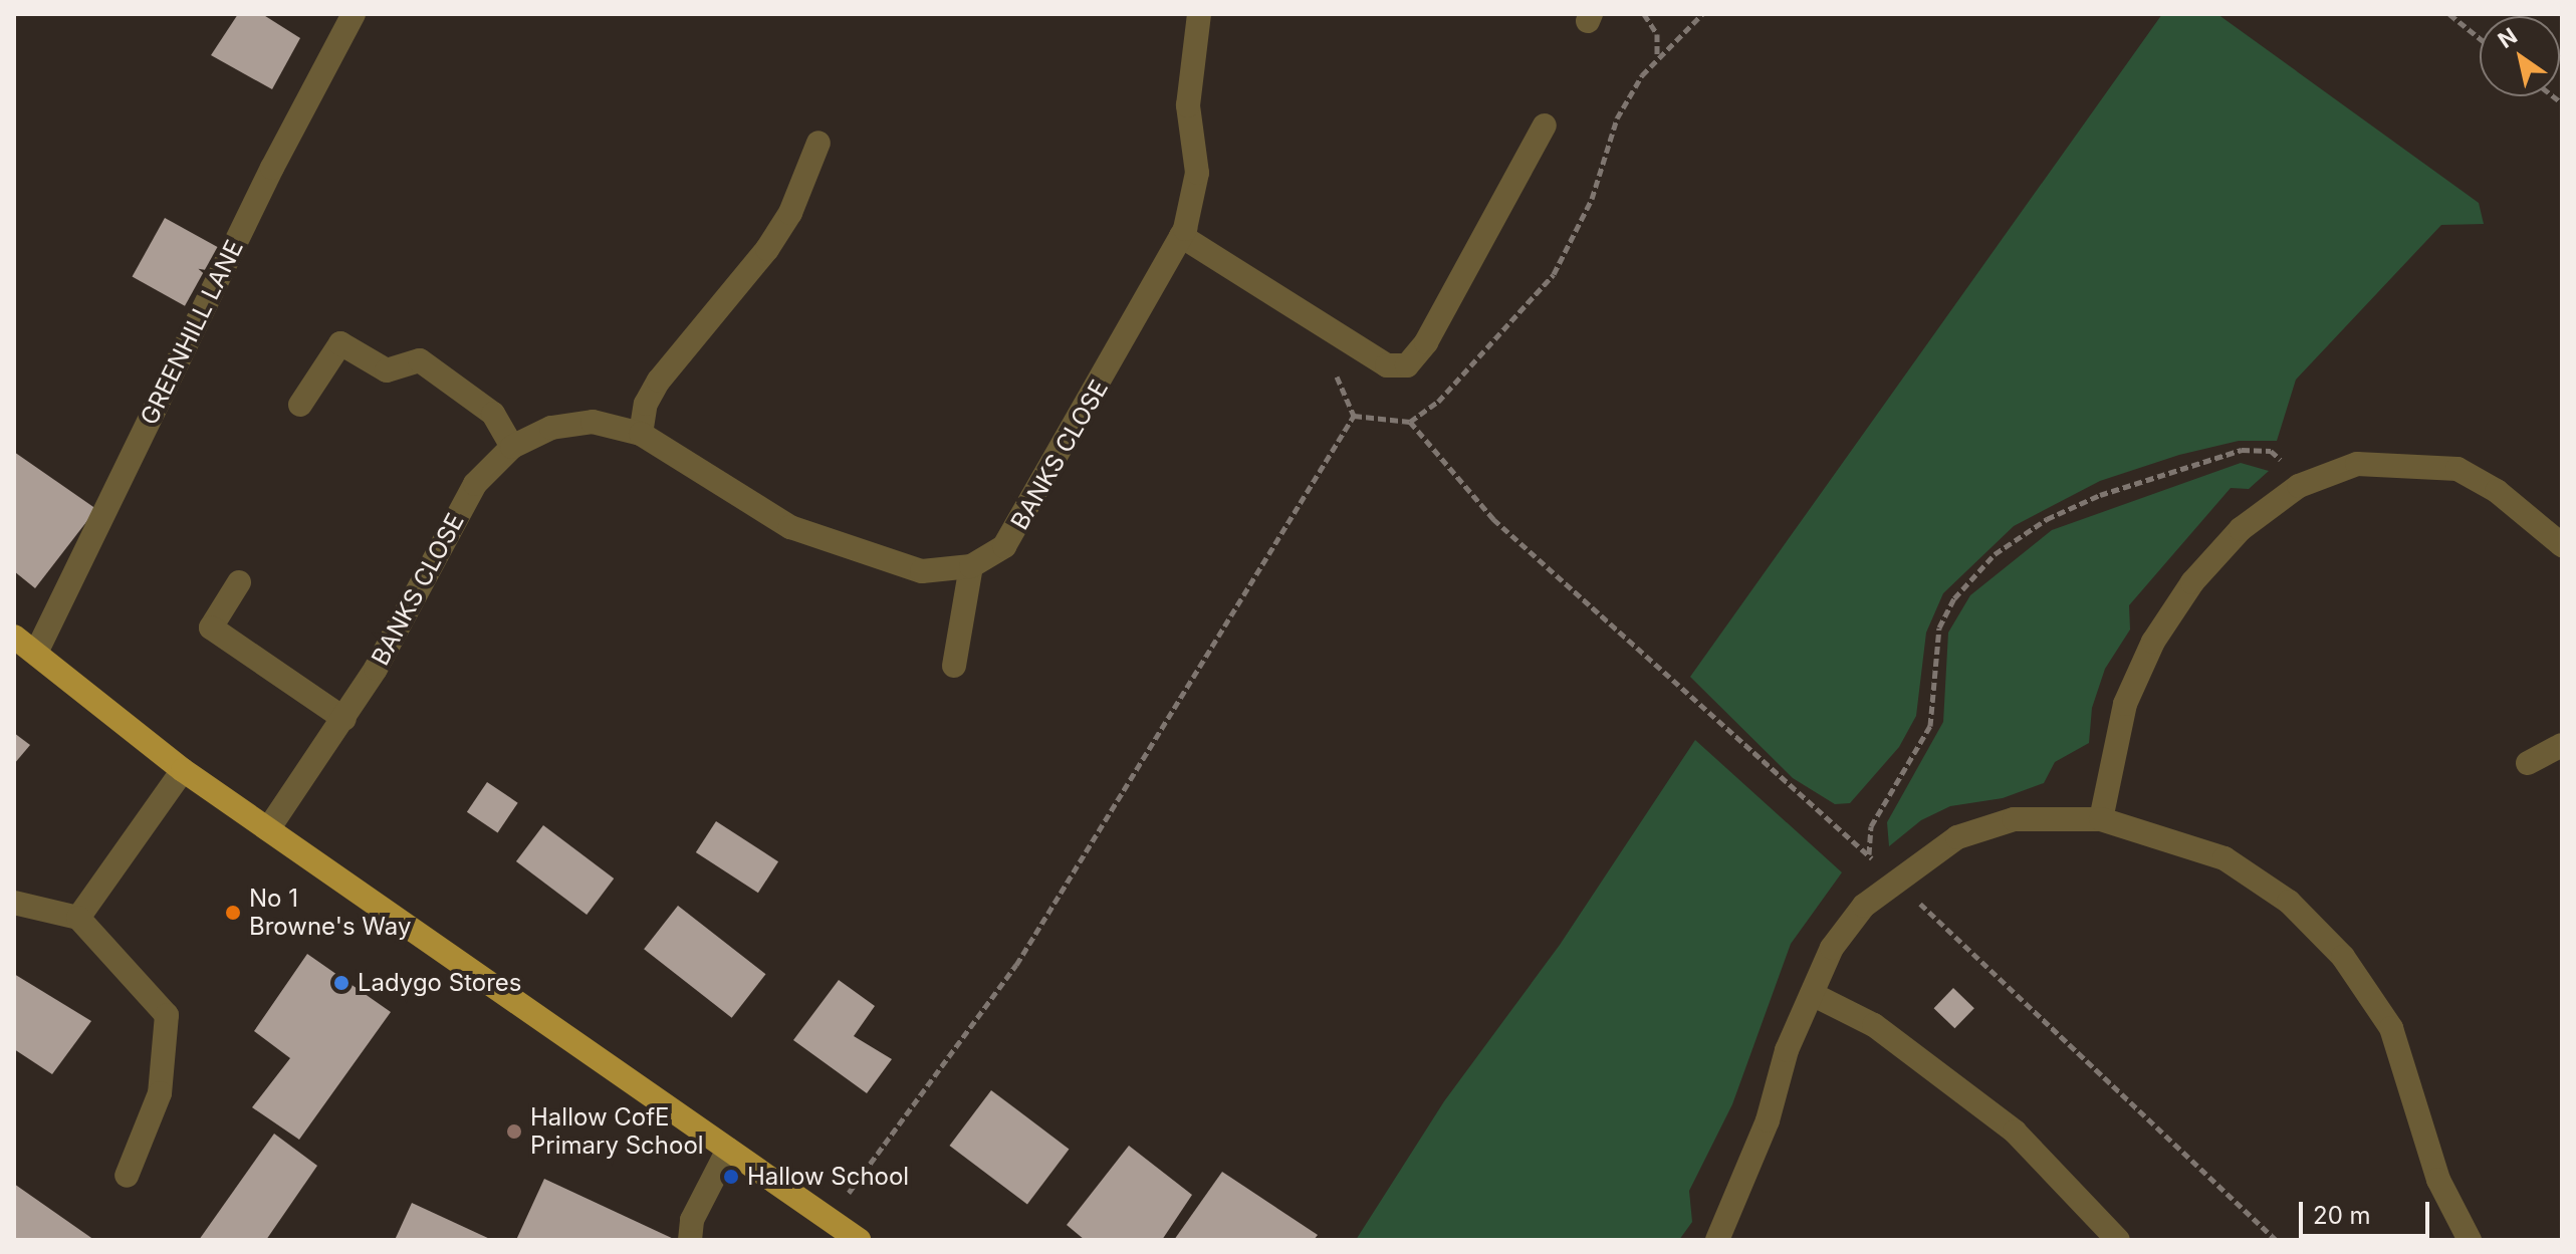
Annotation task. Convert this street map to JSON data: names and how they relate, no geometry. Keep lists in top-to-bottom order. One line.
{"streets":{"street":["GREENHILL LANE","BANKS CLOSE"]},"places":["No 1 Browne's Way","Ladygo Stores","Hallow CofE Primary School","Hallow School"],"scale_bar":"20 m","north":"top left"}
